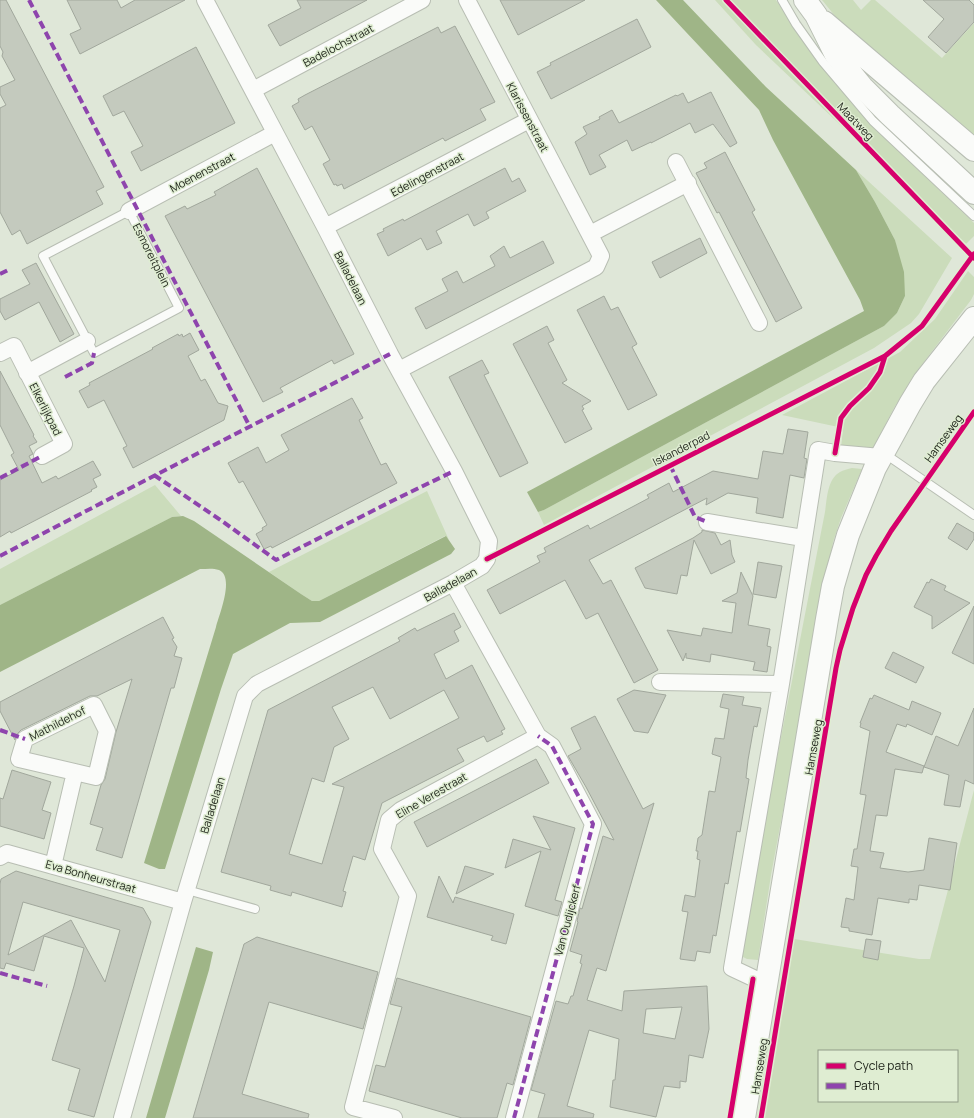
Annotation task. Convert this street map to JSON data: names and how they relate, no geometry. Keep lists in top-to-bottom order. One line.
{"streets":{"street":["Badelochstraat","Klarissenstraat","Moenenstraat","Edelingenstraat","Balladelaan","Elkerlijkpad","Hamseweg","Mathildehof","Eline Verestraat","Eva Bonheurstraat","Van Oudijckerf"],"lane":["Maatweg","Esmoreitplein"],"cycle path":["Iskanderpad"]},"crossings":[["Badelochstraat","Balladelaan"],["Klarissenstraat","Edelingenstraat"],["Klarissenstraat","Balladelaan"],["Moenenstraat","Esmoreitplein"],["Moenenstraat","Balladelaan"],["Edelingenstraat","Balladelaan"],["Esmoreitplein","Elkerlijkpad"],["Balladelaan","Eva Bonheurstraat"],["Eline Verestraat","Van Oudijckerf"]],"legend":["Cycle path","Path"]}
